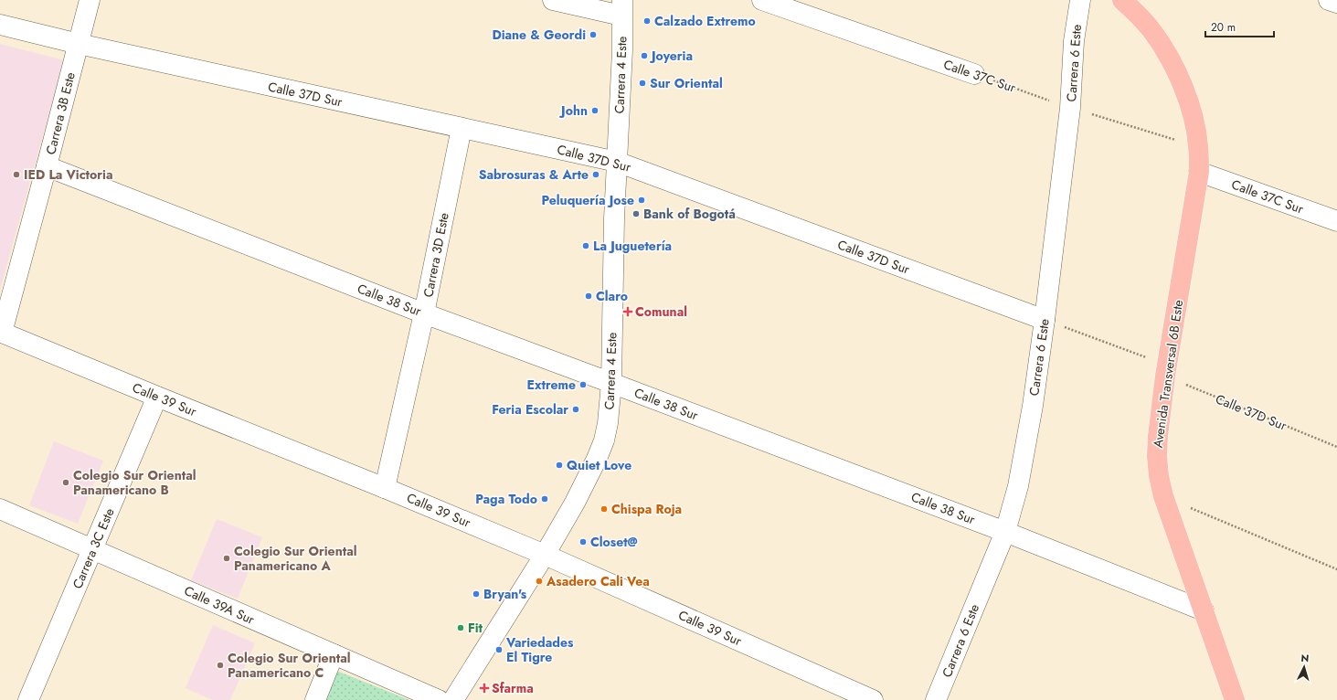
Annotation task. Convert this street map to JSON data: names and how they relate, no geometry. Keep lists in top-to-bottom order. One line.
{"streets":{"main road":["Avenida Transversal 6B Este"],"street":["Carrera 6 Este","Carrera 4 Este","Calle 37C Sur","Calle 37D Sur","Carrera 3B Este","Carrera 3D Este","Calle 38 Sur","Calle 39 Sur","Carrera 3C Este","Calle 39A Sur"]},"crossings":[["Carrera 6 Este","Calle 37C Sur"],["Carrera 6 Este","Calle 37D Sur"],["Carrera 6 Este","Calle 38 Sur"],["Carrera 4 Este","Calle 37D Sur"],["Carrera 4 Este","Calle 38 Sur"],["Carrera 4 Este","Calle 39 Sur"],["Calle 37C Sur","Avenida Transversal 6B Este"],["Calle 37D Sur","Carrera 3B Este"],["Calle 37D Sur","Carrera 3D Este"],["Calle 37D Sur","Avenida Transversal 6B Este"],["Carrera 3B Este","Calle 38 Sur"],["Carrera 3B Este","Calle 39 Sur"],["Carrera 3D Este","Calle 38 Sur"],["Carrera 3D Este","Calle 39 Sur"],["Calle 38 Sur","Avenida Transversal 6B Este"],["Calle 39 Sur","Carrera 3C Este"],["Carrera 3C Este","Calle 39A Sur"]],"places":{"other":["Calzado Extremo","Diane & Geordi","Joyeria","Sur Oriental","John","IED La Victoria","Sabrosuras & Arte","Peluquería Jose","Bank of Bogotá","La Juguetería","Claro","Extreme","Feria Escolar","Quiet Love","Colegio Sur Oriental Panamericano B","Paga Todo","Chispa Roja","Closet@","Colegio Sur Oriental Panamericano A","Asadero Cali Vea","Bryan's","Fit","Variedades El Tigre","Colegio Sur Oriental Panamericano C"],"health":["Comunal","Sfarma"]},"scale_bar":"20 m","north":"top"}
